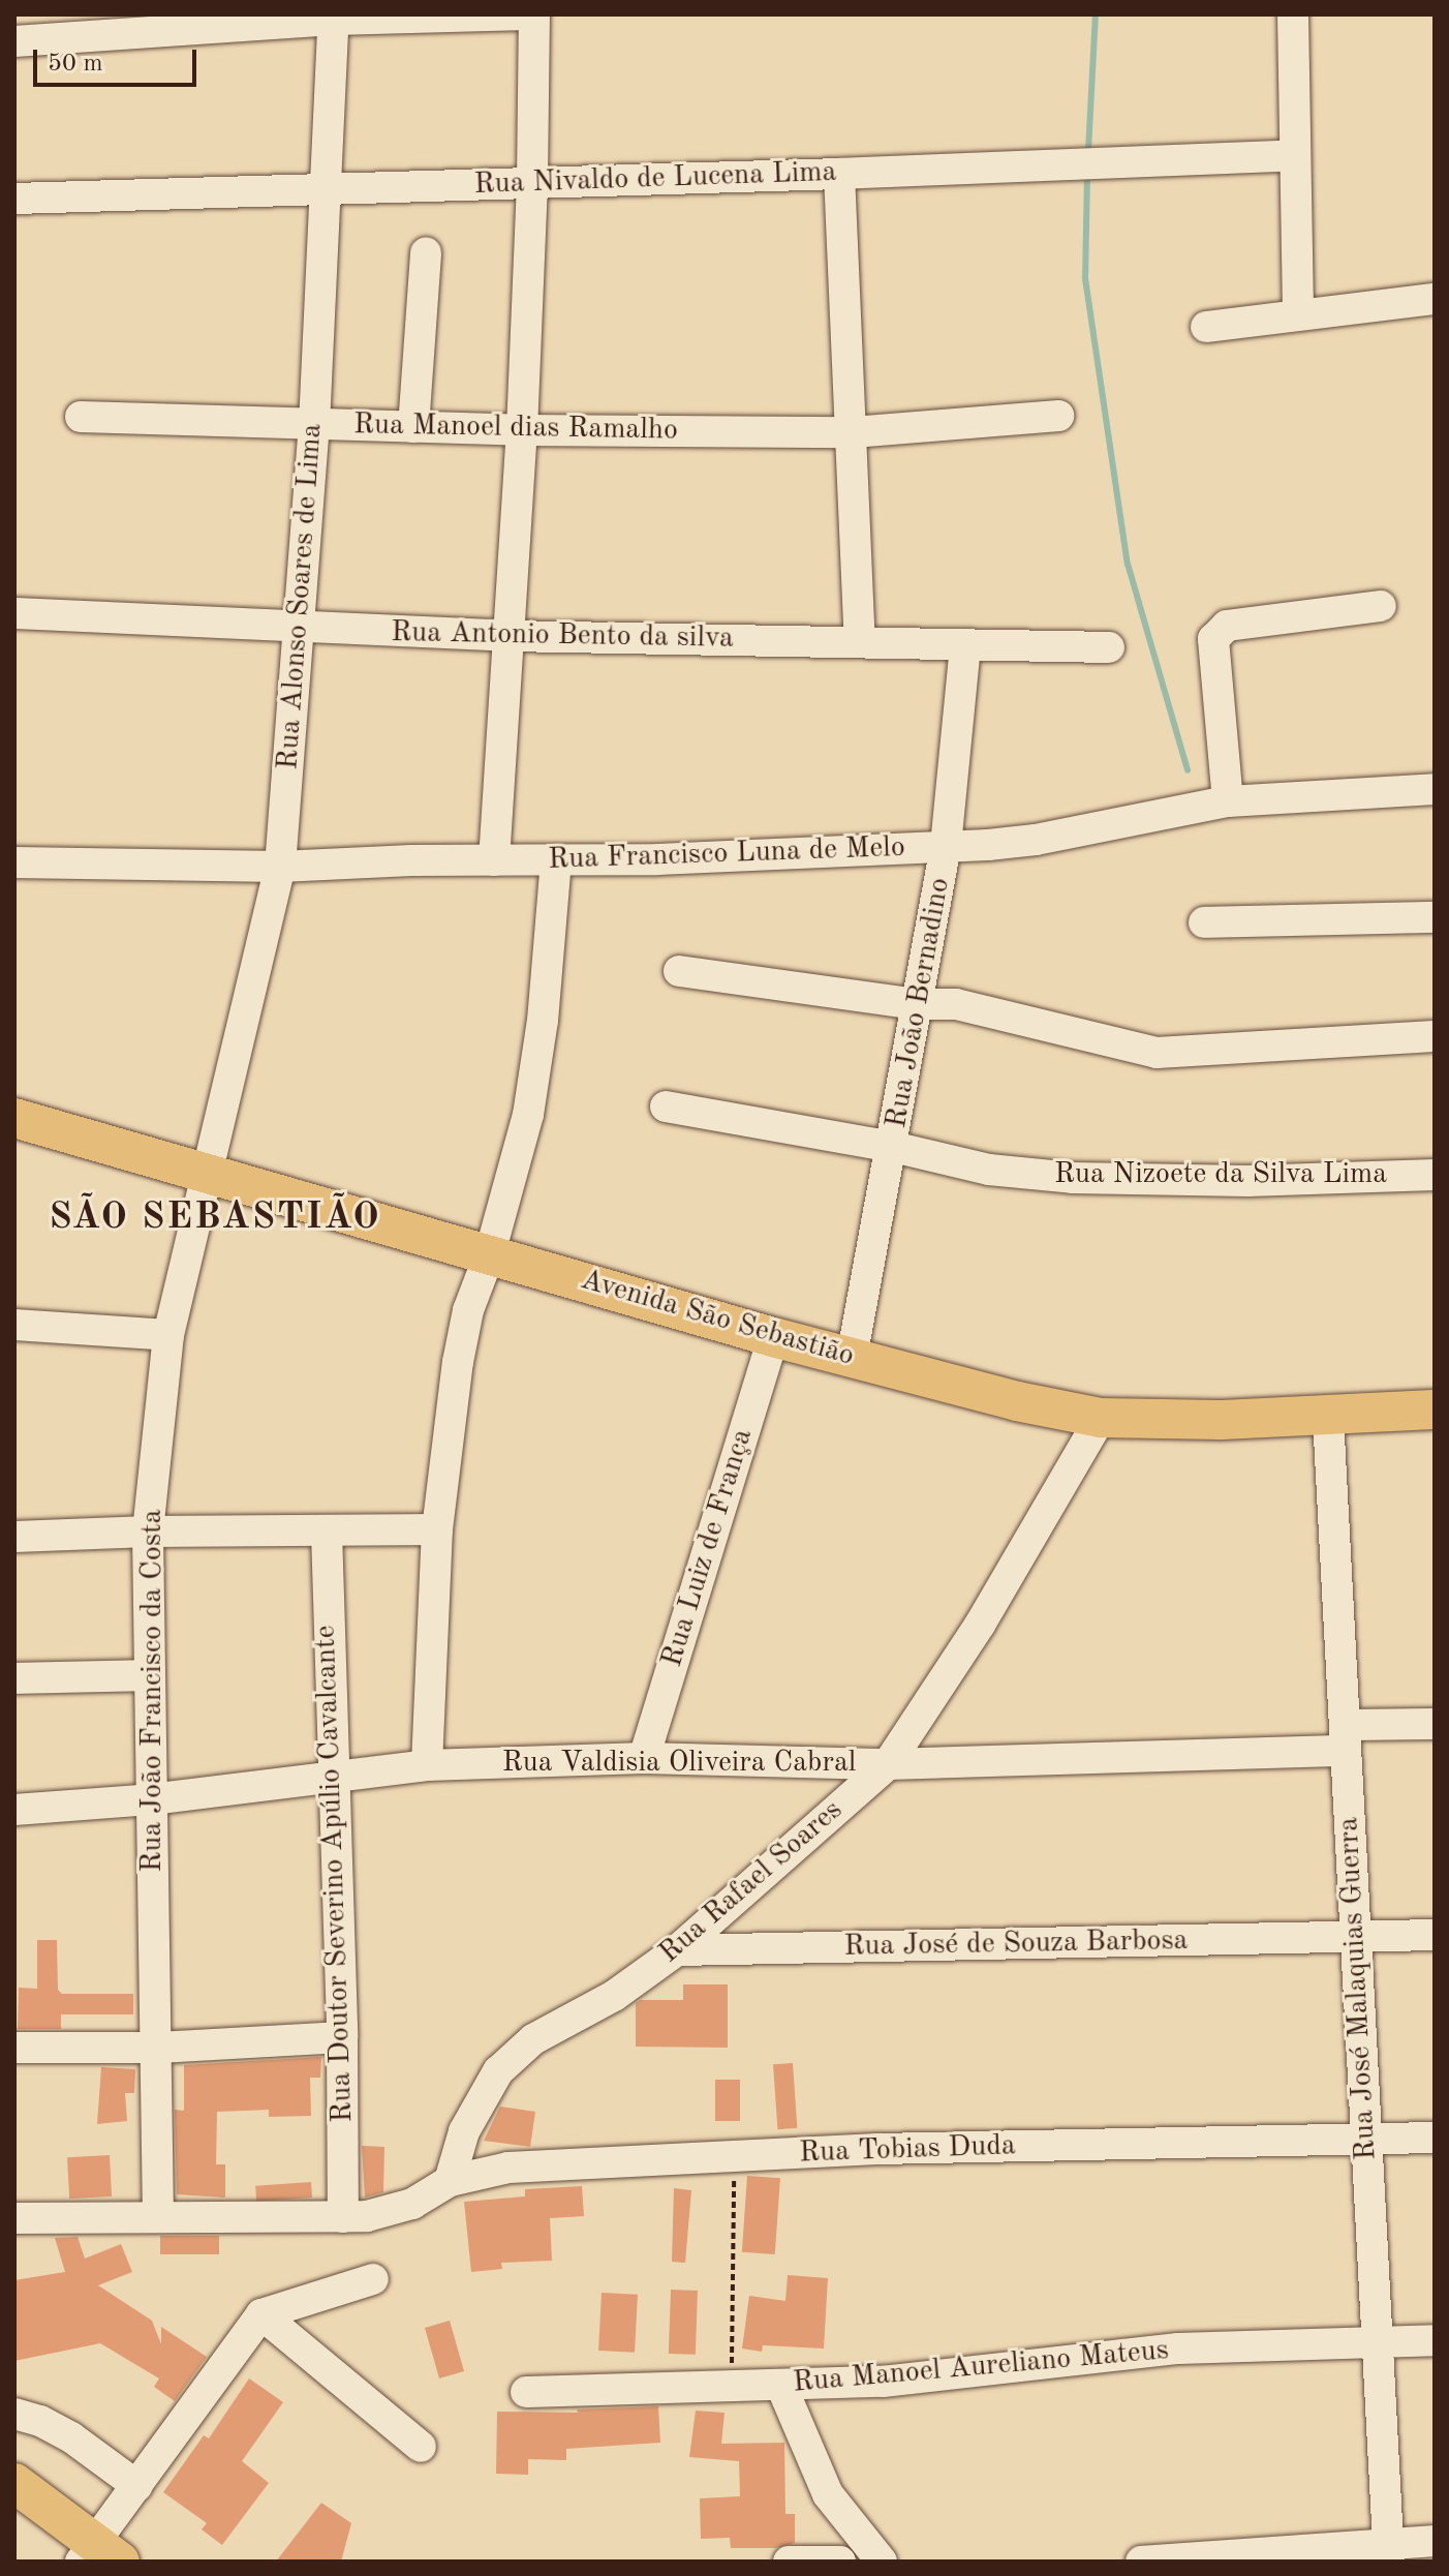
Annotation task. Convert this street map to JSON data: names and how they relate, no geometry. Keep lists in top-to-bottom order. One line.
{"streets":{"main road":["Avenida São Sebastião"],"street":["Rua Nivaldo de Lucena Lima","Rua Manoel dias Ramalho","Rua Alonso Soares de Lima","Rua Antonio Bento da silva","Rua Francisco Luna de Melo","Rua João Bernadino","Rua Nizoete da Silva Lima","Rua Luiz de França","Rua João Francisco da Costa","Rua Valdisia Oliveira Cabral","Rua Doutor Severino Apúlio Cavalcante","Rua Rafael Soares","Rua José de Souza Barbosa","Rua José Malaquias Guerra","Rua Tobias Duda","Rua Manoel Aureliano Mateus"]},"crossings":[["Rua Nivaldo de Lucena Lima","Rua Alonso Soares de Lima"],["Rua Manoel dias Ramalho","Rua Alonso Soares de Lima"],["Rua Alonso Soares de Lima","Rua Antonio Bento da silva"],["Rua Alonso Soares de Lima","Rua Francisco Luna de Melo"],["Rua Alonso Soares de Lima","Avenida São Sebastião"],["Rua Alonso Soares de Lima","Rua João Francisco da Costa"],["Rua Antonio Bento da silva","Rua João Bernadino"],["Rua Francisco Luna de Melo","Rua João Bernadino"],["Rua João Bernadino","Rua Nizoete da Silva Lima"],["Rua João Bernadino","Avenida São Sebastião"],["Avenida São Sebastião","Rua Luiz de França"],["Avenida São Sebastião","Rua João Francisco da Costa"],["Avenida São Sebastião","Rua Rafael Soares"],["Avenida São Sebastião","Rua José Malaquias Guerra"],["Rua Luiz de França","Rua Valdisia Oliveira Cabral"],["Rua João Francisco da Costa","Rua Valdisia Oliveira Cabral"],["Rua João Francisco da Costa","Rua Tobias Duda"],["Rua Valdisia Oliveira Cabral","Rua Doutor Severino Apúlio Cavalcante"],["Rua Valdisia Oliveira Cabral","Rua Rafael Soares"],["Rua Valdisia Oliveira Cabral","Rua José Malaquias Guerra"],["Rua Doutor Severino Apúlio Cavalcante","Rua Tobias Duda"],["Rua Rafael Soares","Rua José de Souza Barbosa"],["Rua Rafael Soares","Rua Tobias Duda"],["Rua José de Souza Barbosa","Rua José Malaquias Guerra"],["Rua José Malaquias Guerra","Rua Tobias Duda"],["Rua José Malaquias Guerra","Rua Manoel Aureliano Mateus"]],"districts":["SÃO SEBASTIÃO"],"scale_bar":"50 m"}
